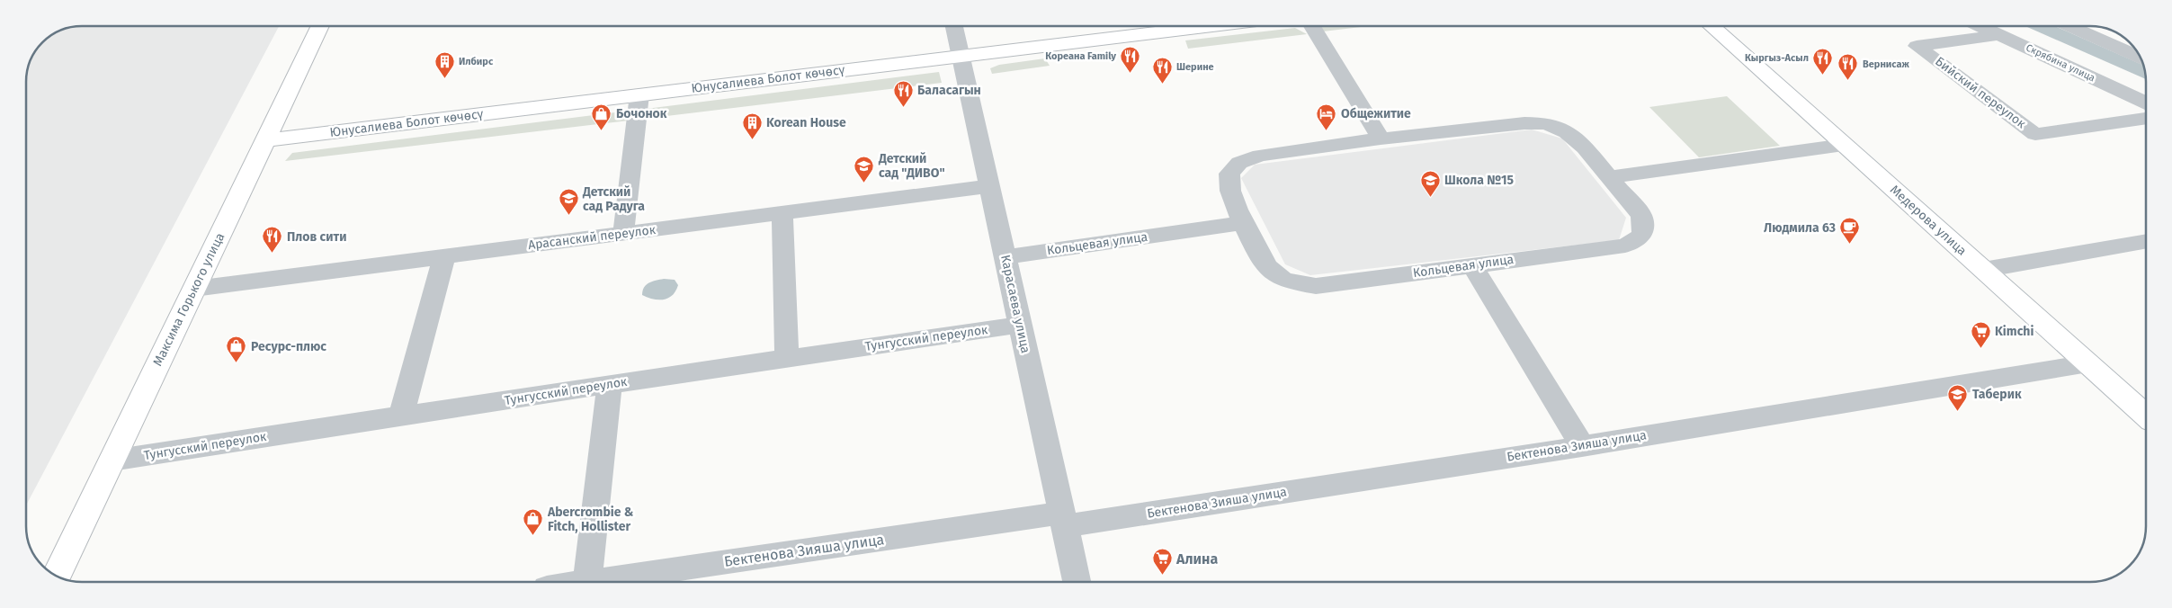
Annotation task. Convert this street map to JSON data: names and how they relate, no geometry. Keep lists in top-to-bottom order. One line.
{"streets":{"main road":["Юнусалиева Болот көчөсү","Медерова улица","Максима Горького улица"],"street":["Скрябина улица","Бийский переулок","Арасанский переулок","Кольцевая улица","Карасаева улица","Тунгусский переулок","Бектенова Зияша улица"]},"crossings":[["Скрябина улица","Бийский переулок"],["Юнусалиева Болот көчөсү","Максима Горького улица"],["Юнусалиева Болот көчөсү","Карасаева улица"],["Медерова улица","Бектенова Зияша улица"],["Арасанский переулок","Максима Горького улица"],["Арасанский переулок","Карасаева улица"],["Кольцевая улица","Карасаева улица"],["Максима Горького улица","Тунгусский переулок"],["Карасаева улица","Тунгусский переулок"],["Карасаева улица","Бектенова Зияша улица"]],"places":{"restaurant":["Кореана Family","Кыргыз-Асыл","Вернисаж","Шерине","Баласагын","Плов сити"],"building":["Илбирс","Korean House"],"shop":["Бочонок","Ресурс-плюс","Abercrombie & Fitch, Hollister"],"hotel":["Общежитие"],"school or university":["Детский сад \"ДИВО\"","Школа №15","Детский сад Радуга","Таберик"],"cafe":["Людмила 63"],"supermarket":["Kimchi","Алина"]}}
